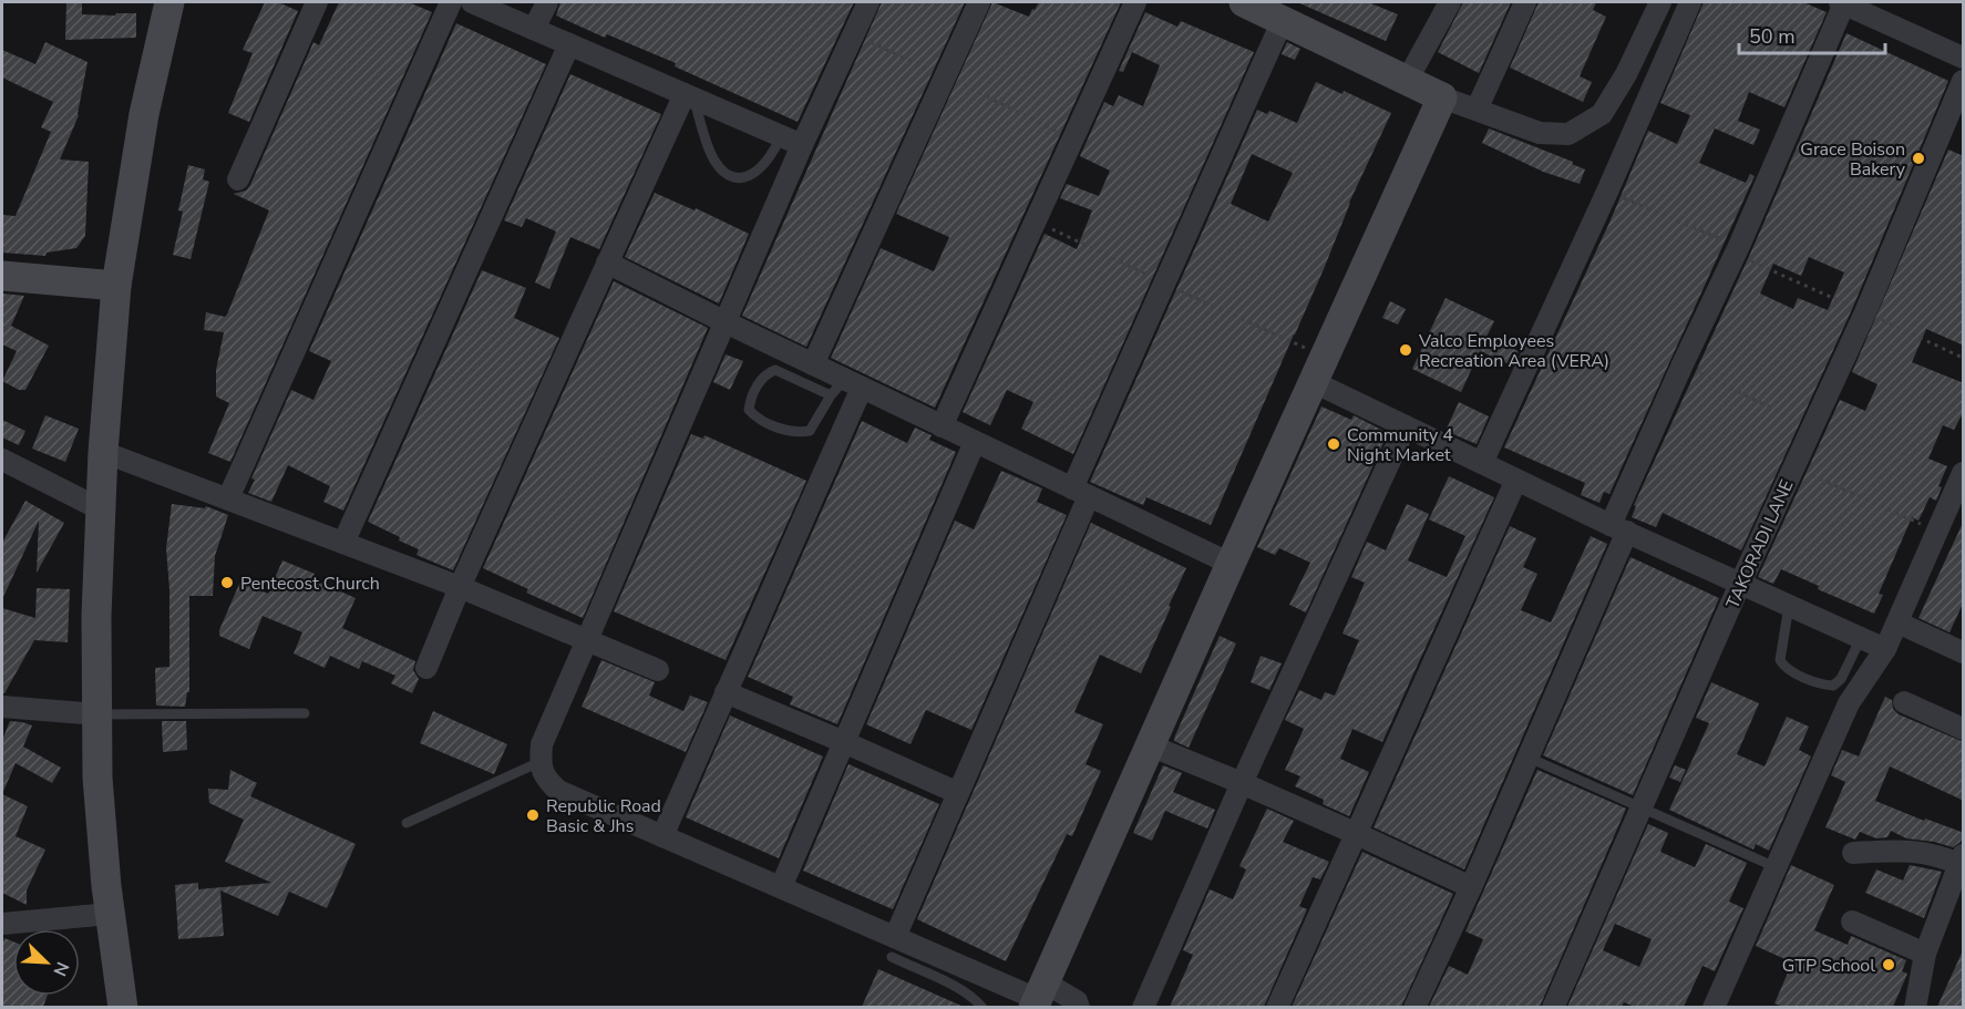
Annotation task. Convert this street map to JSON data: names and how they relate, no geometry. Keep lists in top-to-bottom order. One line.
{"streets":{"street":["TAKORADI LANE"]},"places":["Grace Boison Bakery","Valco Employees Recreation Area (VERA)","Community 4 Night Market","Pentecost Church","Republic Road Basic & Jhs","GTP School"],"scale_bar":"50 m","north":"bottom right"}
